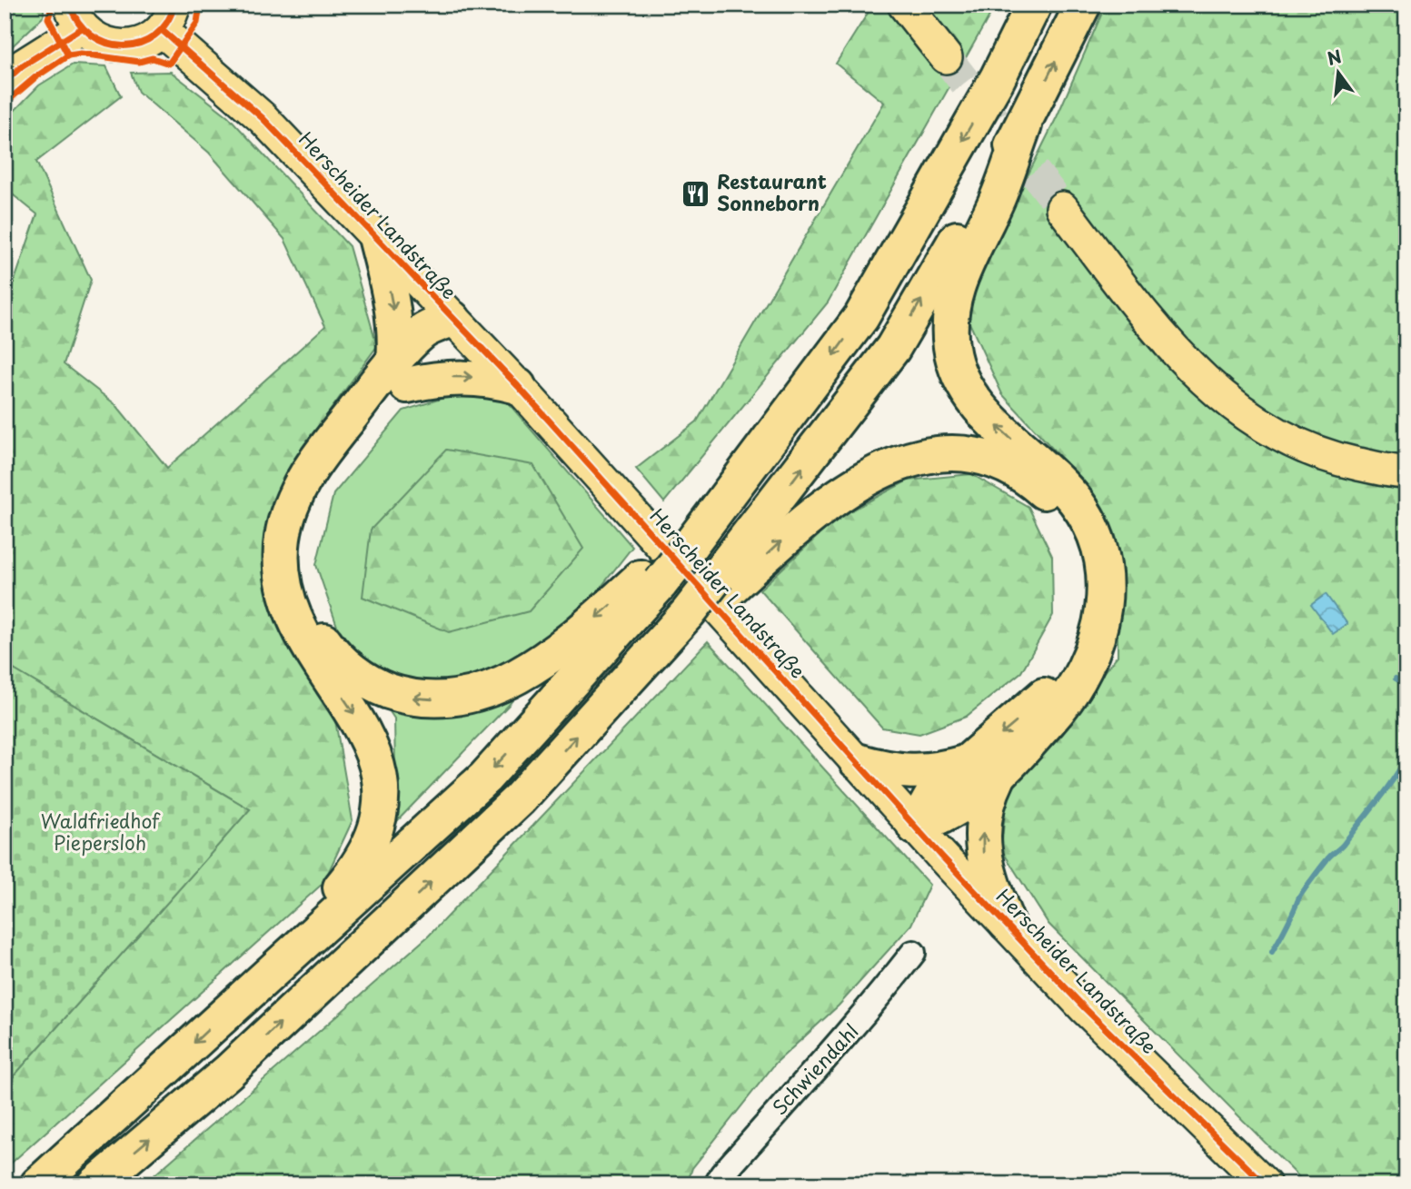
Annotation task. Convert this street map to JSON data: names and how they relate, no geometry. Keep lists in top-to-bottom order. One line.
{"streets":{"main road":["Herscheider Landstraße"],"street":["Schwiendahl"]},"parks":["Waldfriedhof Piepersloh"],"places":{"restaurant":["Restaurant Sonneborn"]},"north":"top"}
